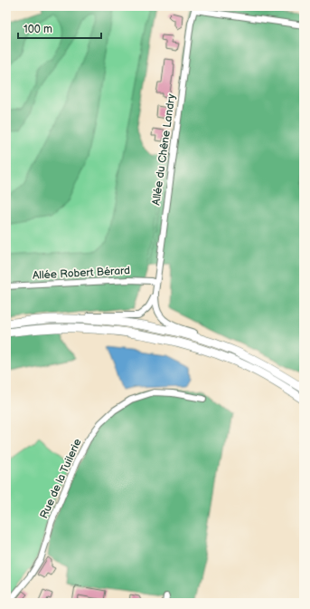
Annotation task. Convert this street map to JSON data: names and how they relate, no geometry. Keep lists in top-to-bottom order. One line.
{"streets":{"street":["Allée du Chêne Landry","Allée Robert Bérard","Rue de la Tuilerie"]},"crossings":[["Allée du Chêne Landry","Allée Robert Bérard"]],"scale_bar":"100 m"}
